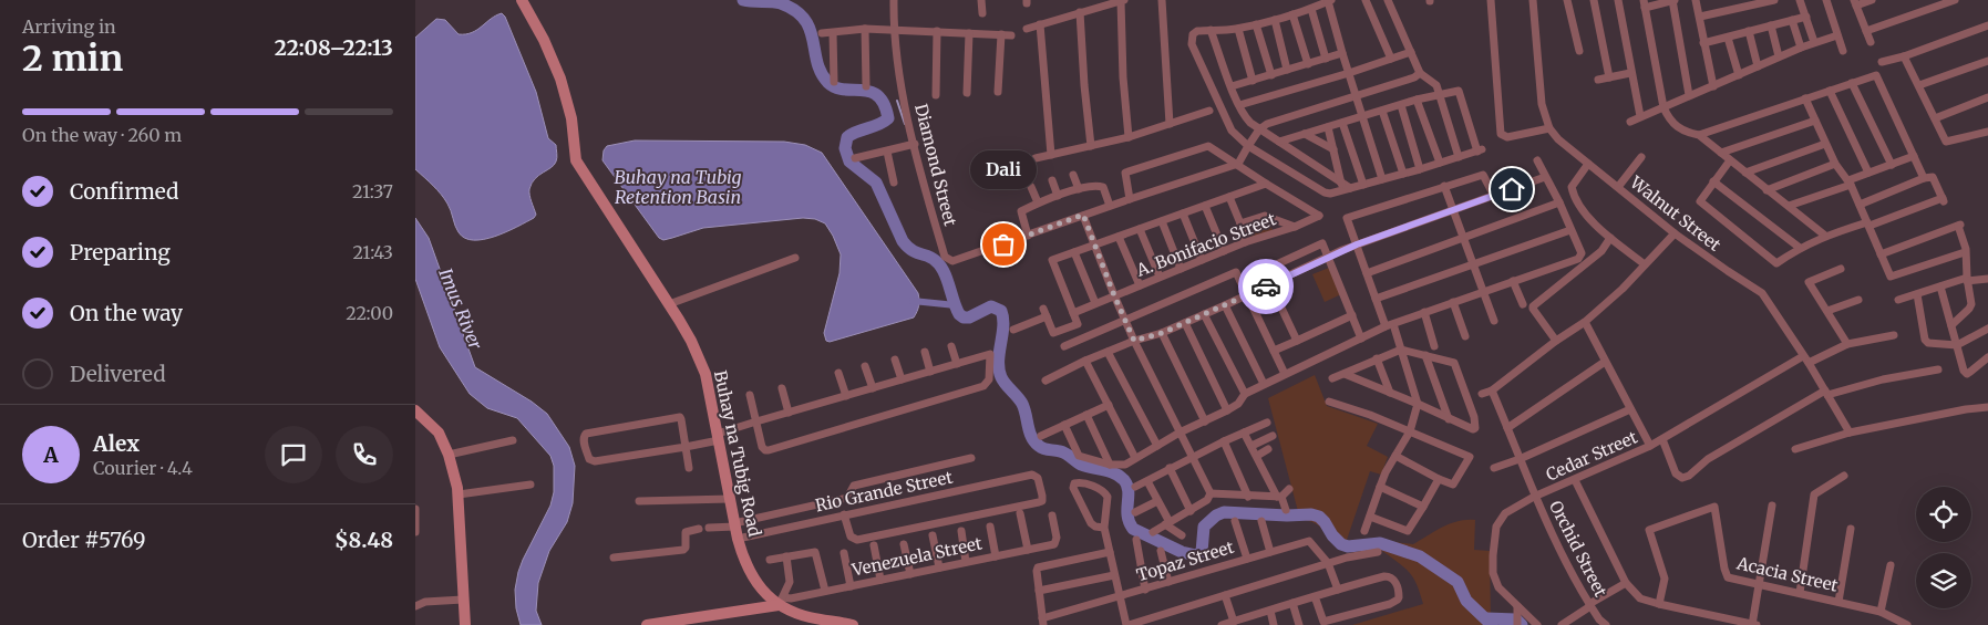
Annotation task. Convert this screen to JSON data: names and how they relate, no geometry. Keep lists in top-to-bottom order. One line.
{"streets":{"main road":["Buhay na Tubig Road"],"street":["Diamond Street","Walnut Street","A. Bonifacio Street","Cedar Street","Rio Grande Street","Orchid Street","Venezuela Street","Topaz Street","Acacia Street"]},"crossings":[["Walnut Street","Cedar Street"],["Buhay na Tubig Road","Rio Grande Street"],["Buhay na Tubig Road","Venezuela Street"],["Cedar Street","Orchid Street"]],"water":["Buhay na Tubig Retention Basin","Imus River"],"places":["Dali"],"page":{"heading":["2 min","Arriving in","22:08–22:13"],"panel":["Alex","Courier · 4.4","Order #5769","$8.48"],"bar":"On the way · 260 m","bubble":"Dali","list":[["Confirmed","21:37"],["Preparing","21:43"],["On the way","22:00"],"Delivered"],"round":"A"}}
